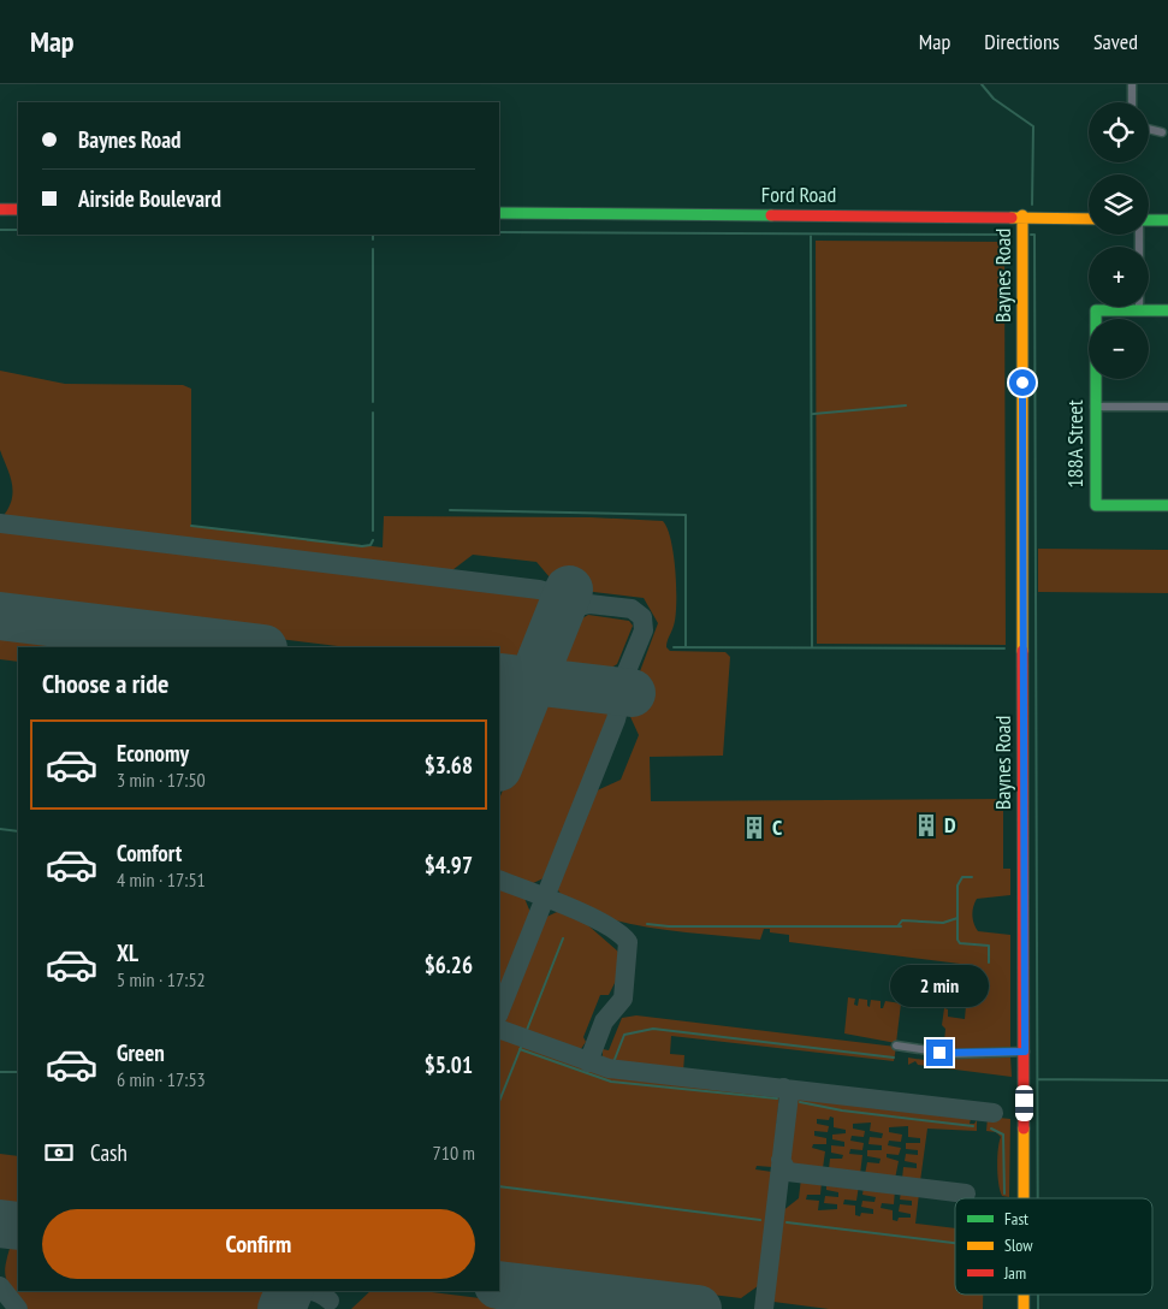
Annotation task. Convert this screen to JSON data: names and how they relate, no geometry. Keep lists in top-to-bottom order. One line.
{"streets":{"street":["Ford Road","Baynes Road","188A Street"]},"crossings":[["Ford Road","Baynes Road"]],"places":{"building":["D","C"]},"legend":["Fast","Slow","Jam"],"page":{"header":"Map","nav":["Map","Directions","Saved"],"map_buttons":["+","−"],"banner":["Baynes Road","Airside Boulevard"],"heading":"Choose a ride","list":[{"name":"Economy","note":"3 min · 17:50","value":"$3.68"},{"name":"Comfort","note":"4 min · 17:51","value":"$4.97"},{"name":"XL","note":"5 min · 17:52","value":"$6.26"},{"name":"Green","note":"6 min · 17:53","value":"$5.01"}],"bubble":"2 min","pay":["Cash","710 m"],"buttons":"Confirm"}}
